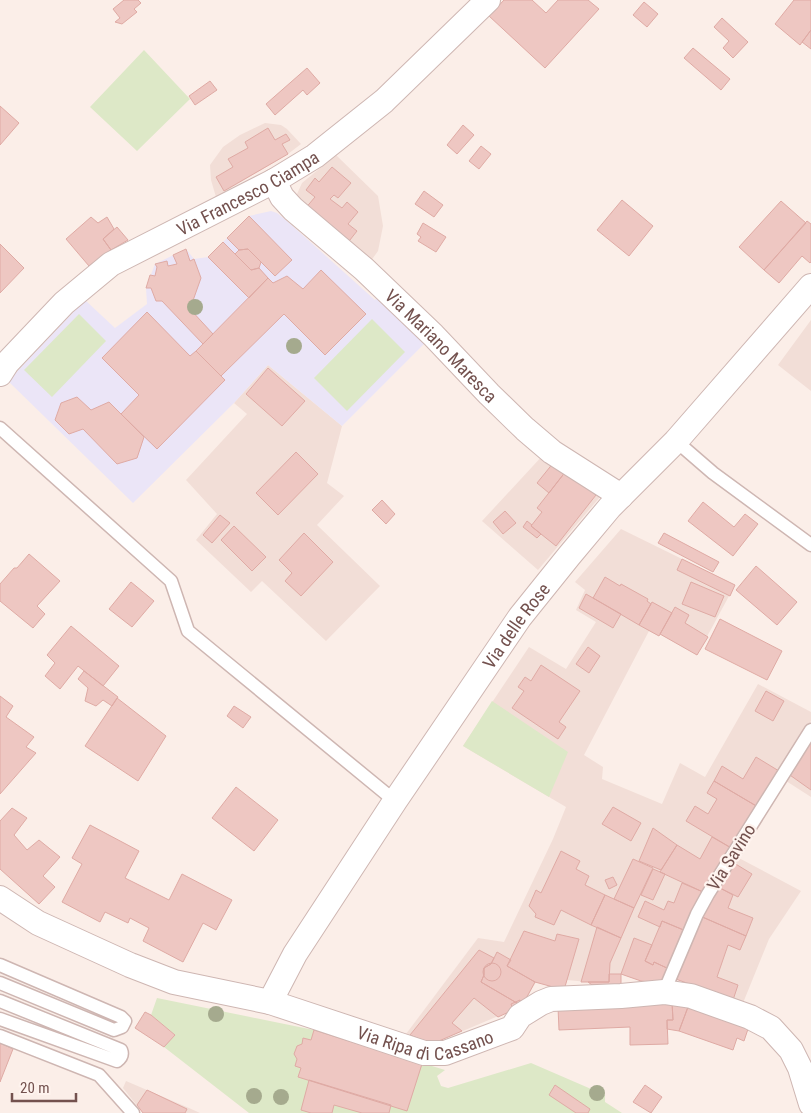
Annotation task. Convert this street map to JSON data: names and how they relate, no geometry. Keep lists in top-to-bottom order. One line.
{"streets":{"street":["Via Francesco Ciampa","Via Mariano Maresca","Via delle Rose","Via Ripa di Cassano"],"lane":["Via Savino"]},"crossings":[["Via Francesco Ciampa","Via Mariano Maresca"],["Via Mariano Maresca","Via delle Rose"],["Via delle Rose","Via Ripa di Cassano"],["Via Savino","Via Ripa di Cassano"]],"scale_bar":"20 m"}
